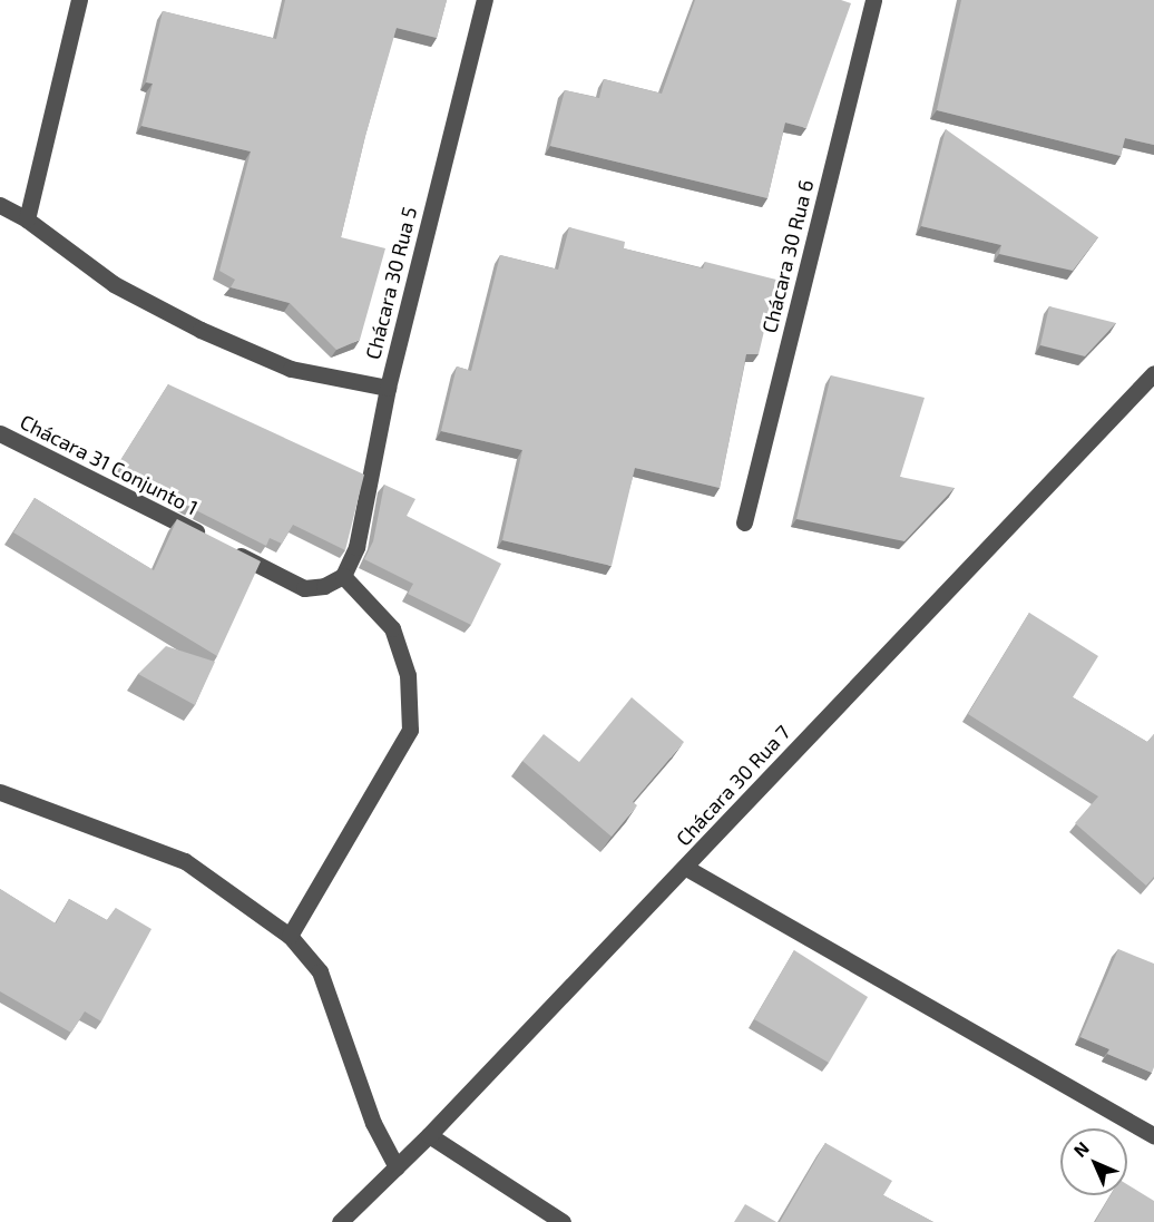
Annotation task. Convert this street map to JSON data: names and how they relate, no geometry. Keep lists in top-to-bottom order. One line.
{"streets":{"street":["Chácara 30 Rua 6","Chácara 30 Rua 5","Chácara 31 Conjunto 1","Chácara 30 Rua 7"]},"crossings":[["Chácara 30 Rua 5","Chácara 31 Conjunto 1"]],"north":"top left"}
